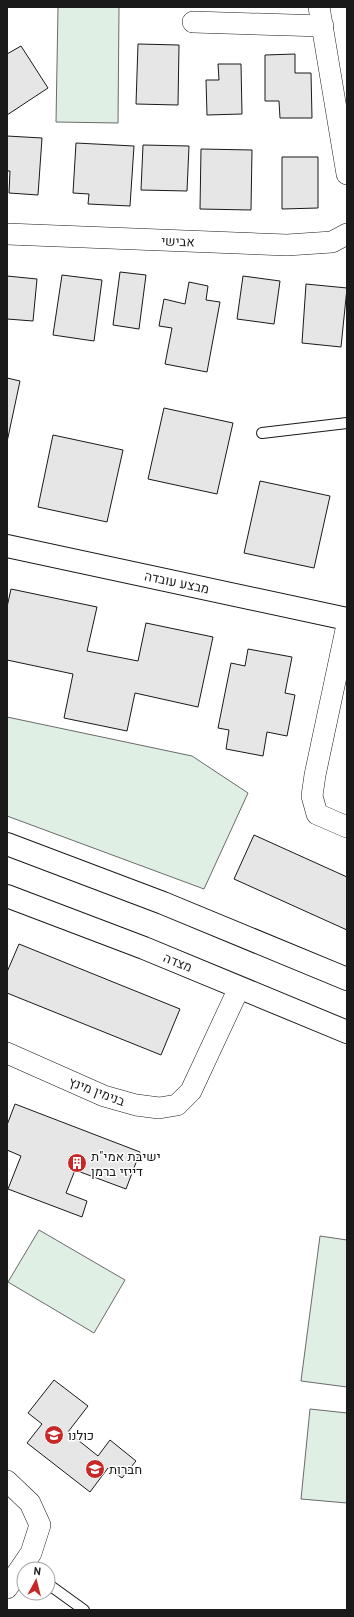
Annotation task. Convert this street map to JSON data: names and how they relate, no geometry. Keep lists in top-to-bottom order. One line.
{"streets":{"main road":["מבצע עובדה","מצדה"],"street":["אבישי","בנימין מינץ"]},"crossings":[["מצדה","בנימין מינץ"]],"places":{"building":["ישיבת אמי\"ת דייזי ברמן"],"school or university":["כולנו","חברות"]},"north":"top"}
